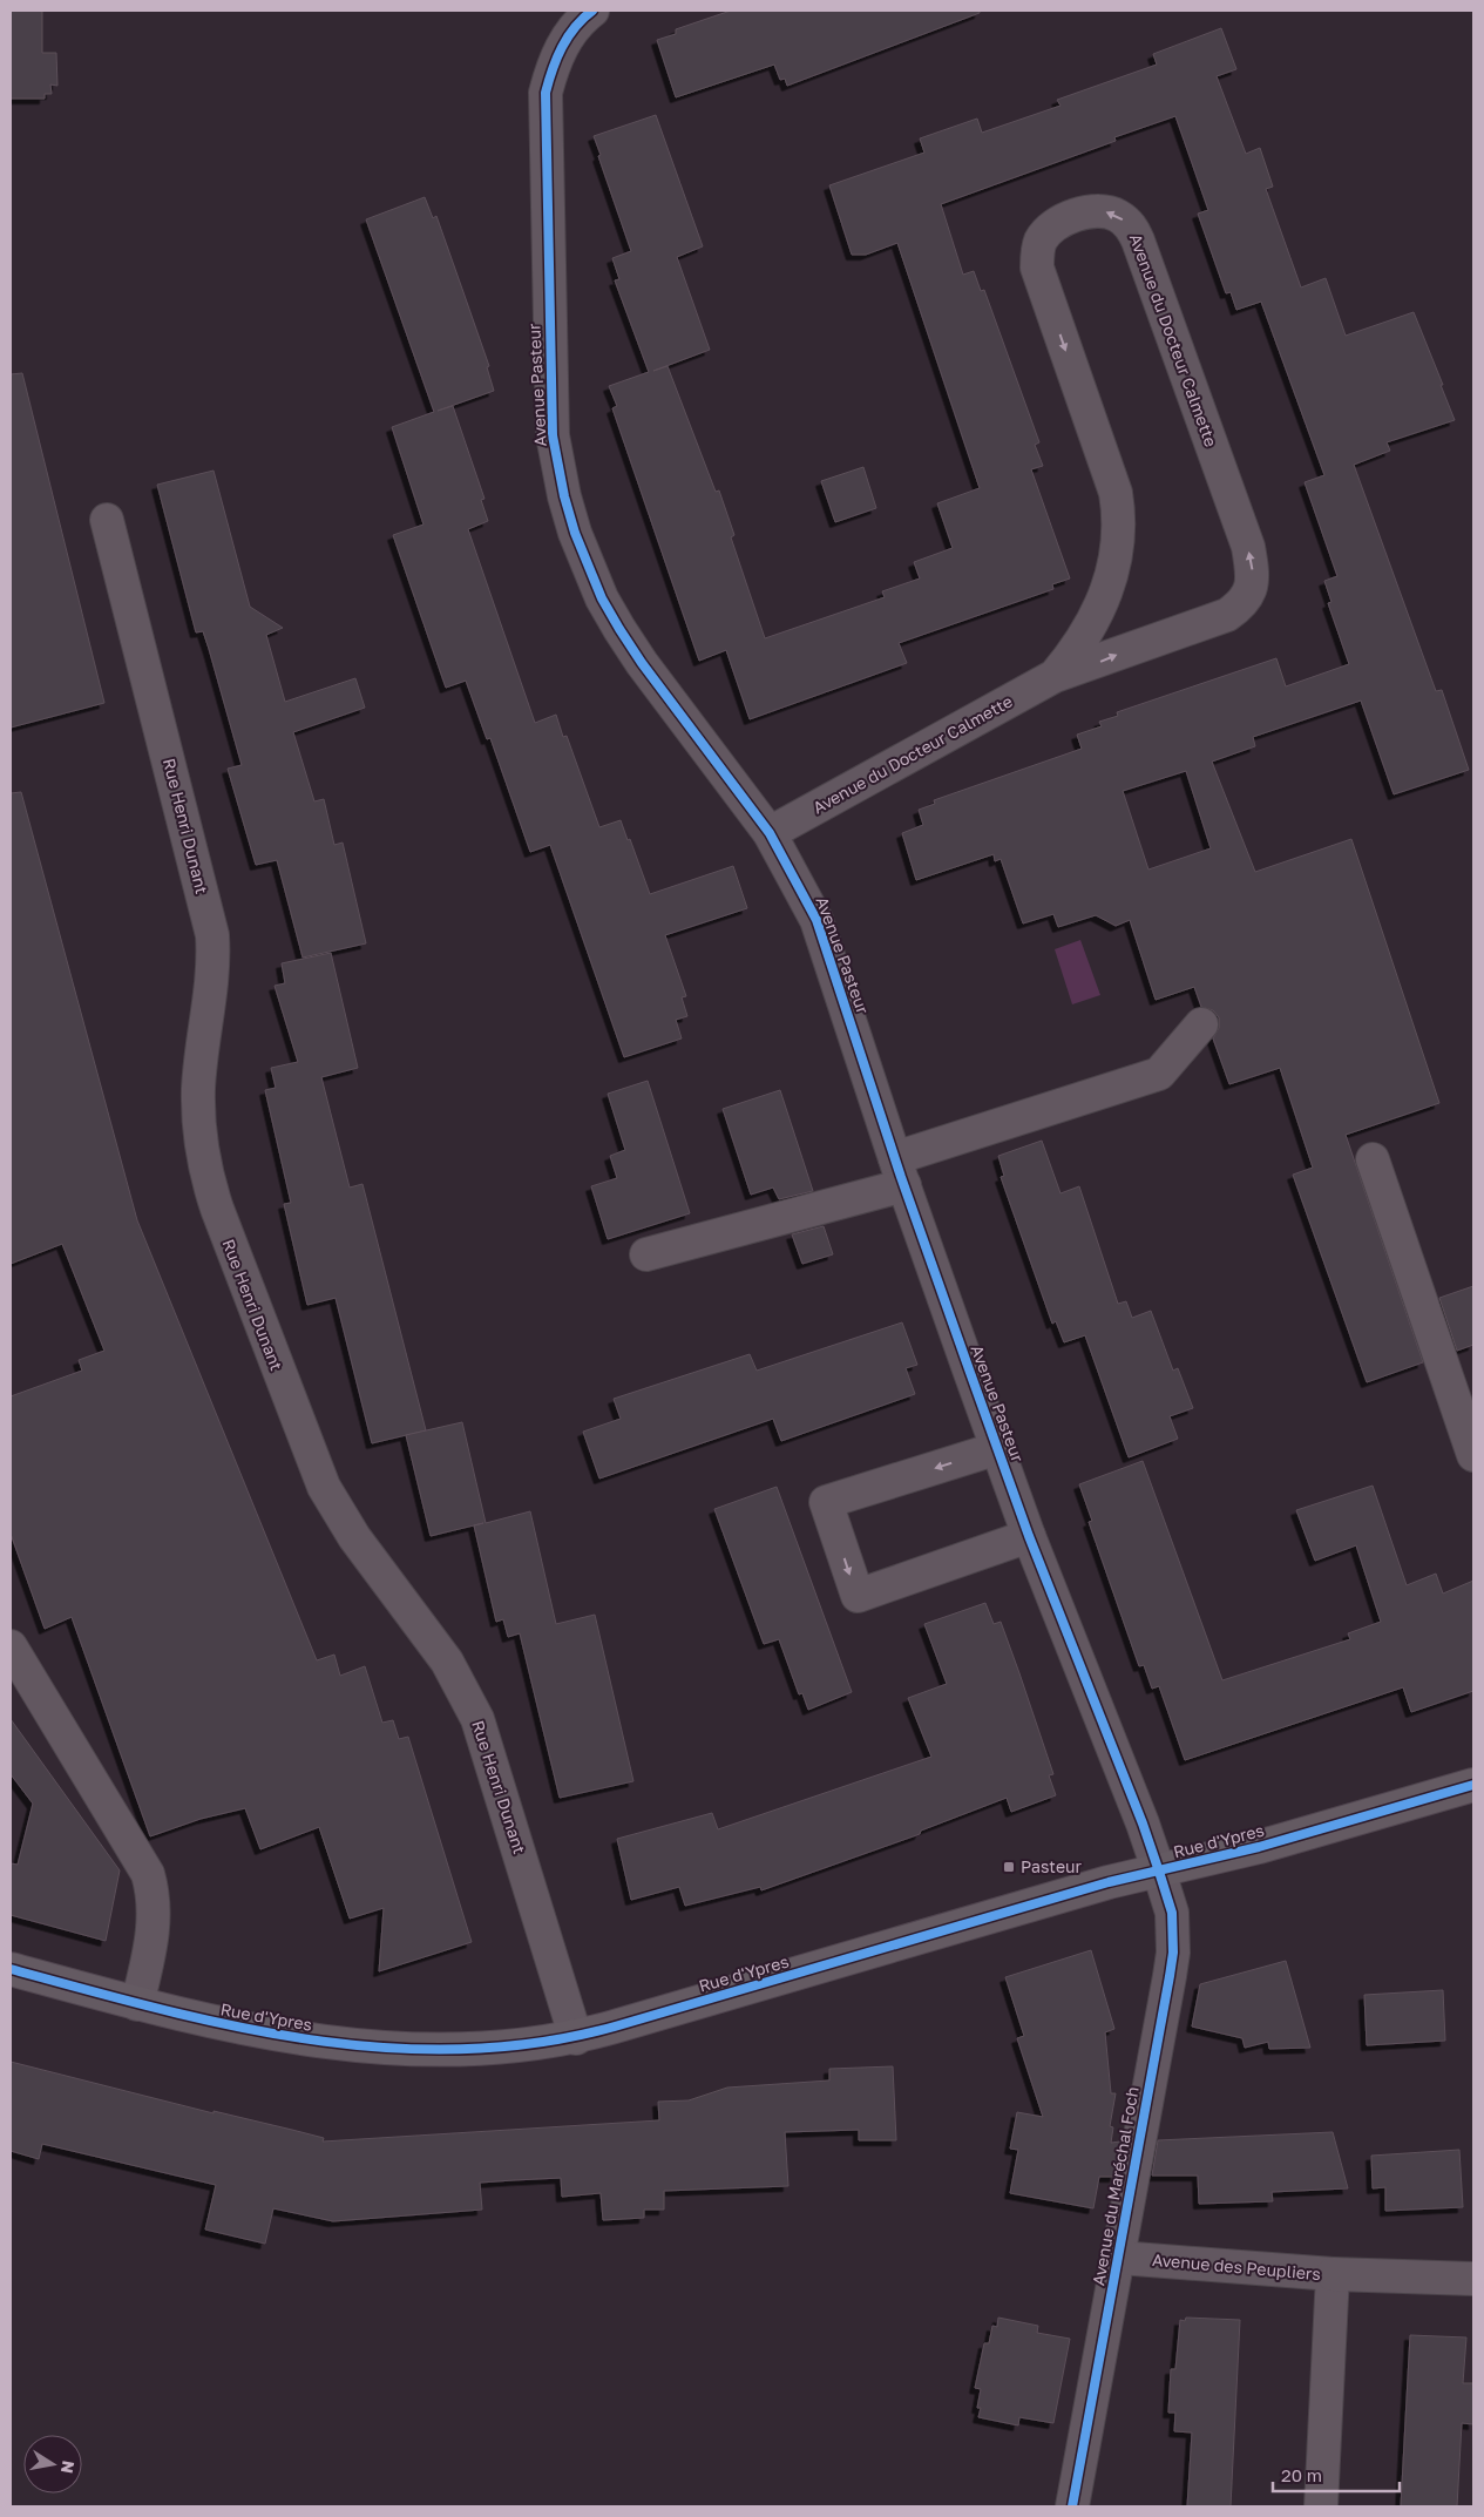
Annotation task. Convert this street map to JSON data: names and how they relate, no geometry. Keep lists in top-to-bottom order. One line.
{"streets":{"main road":["Rue d'Ypres"],"street":["Avenue du Docteur Calmette","Avenue Pasteur","Rue Henri Dunant","Avenue du Maréchal Foch","Avenue des Peupliers"]},"crossings":[["Avenue du Docteur Calmette","Avenue Pasteur"],["Avenue Pasteur","Rue d'Ypres"],["Avenue Pasteur","Avenue du Maréchal Foch"],["Rue Henri Dunant","Rue d'Ypres"],["Rue d'Ypres","Avenue du Maréchal Foch"],["Avenue du Maréchal Foch","Avenue des Peupliers"]],"places":{"transit":["Pasteur"]},"scale_bar":"20 m","north":"right"}
